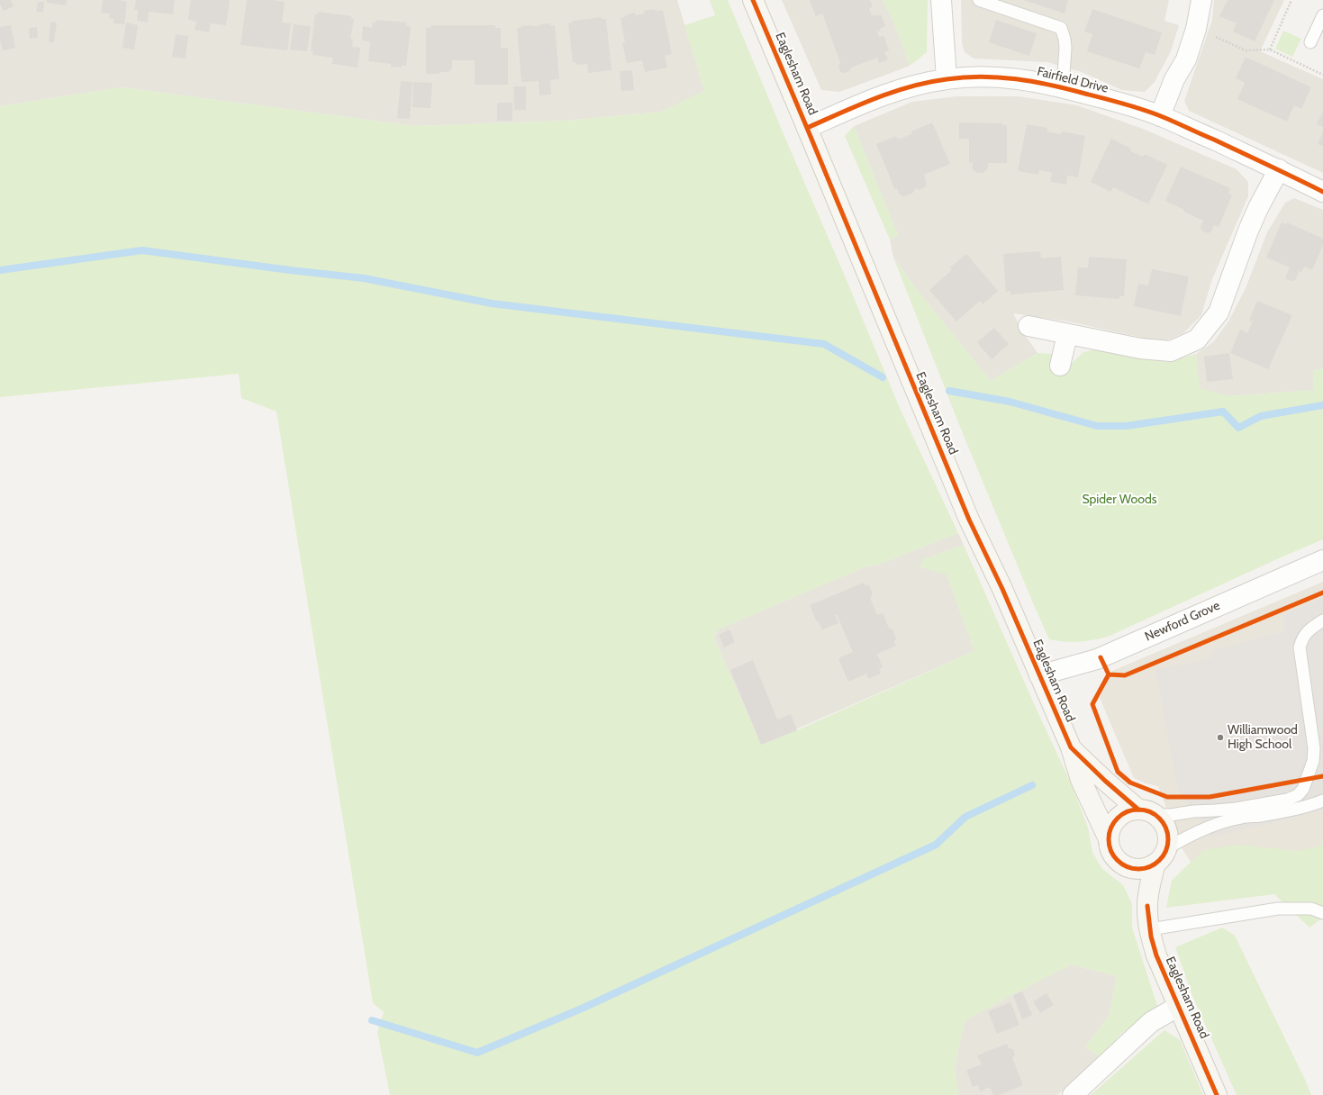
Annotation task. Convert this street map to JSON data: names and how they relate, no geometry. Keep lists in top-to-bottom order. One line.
{"streets":{"main road":["Eaglesham Road"],"street":["Fairfield Drive","Newford Grove"]},"crossings":[["Eaglesham Road","Fairfield Drive"],["Eaglesham Road","Newford Grove"]],"parks":["Spider Woods"],"places":["Williamwood High School"]}
